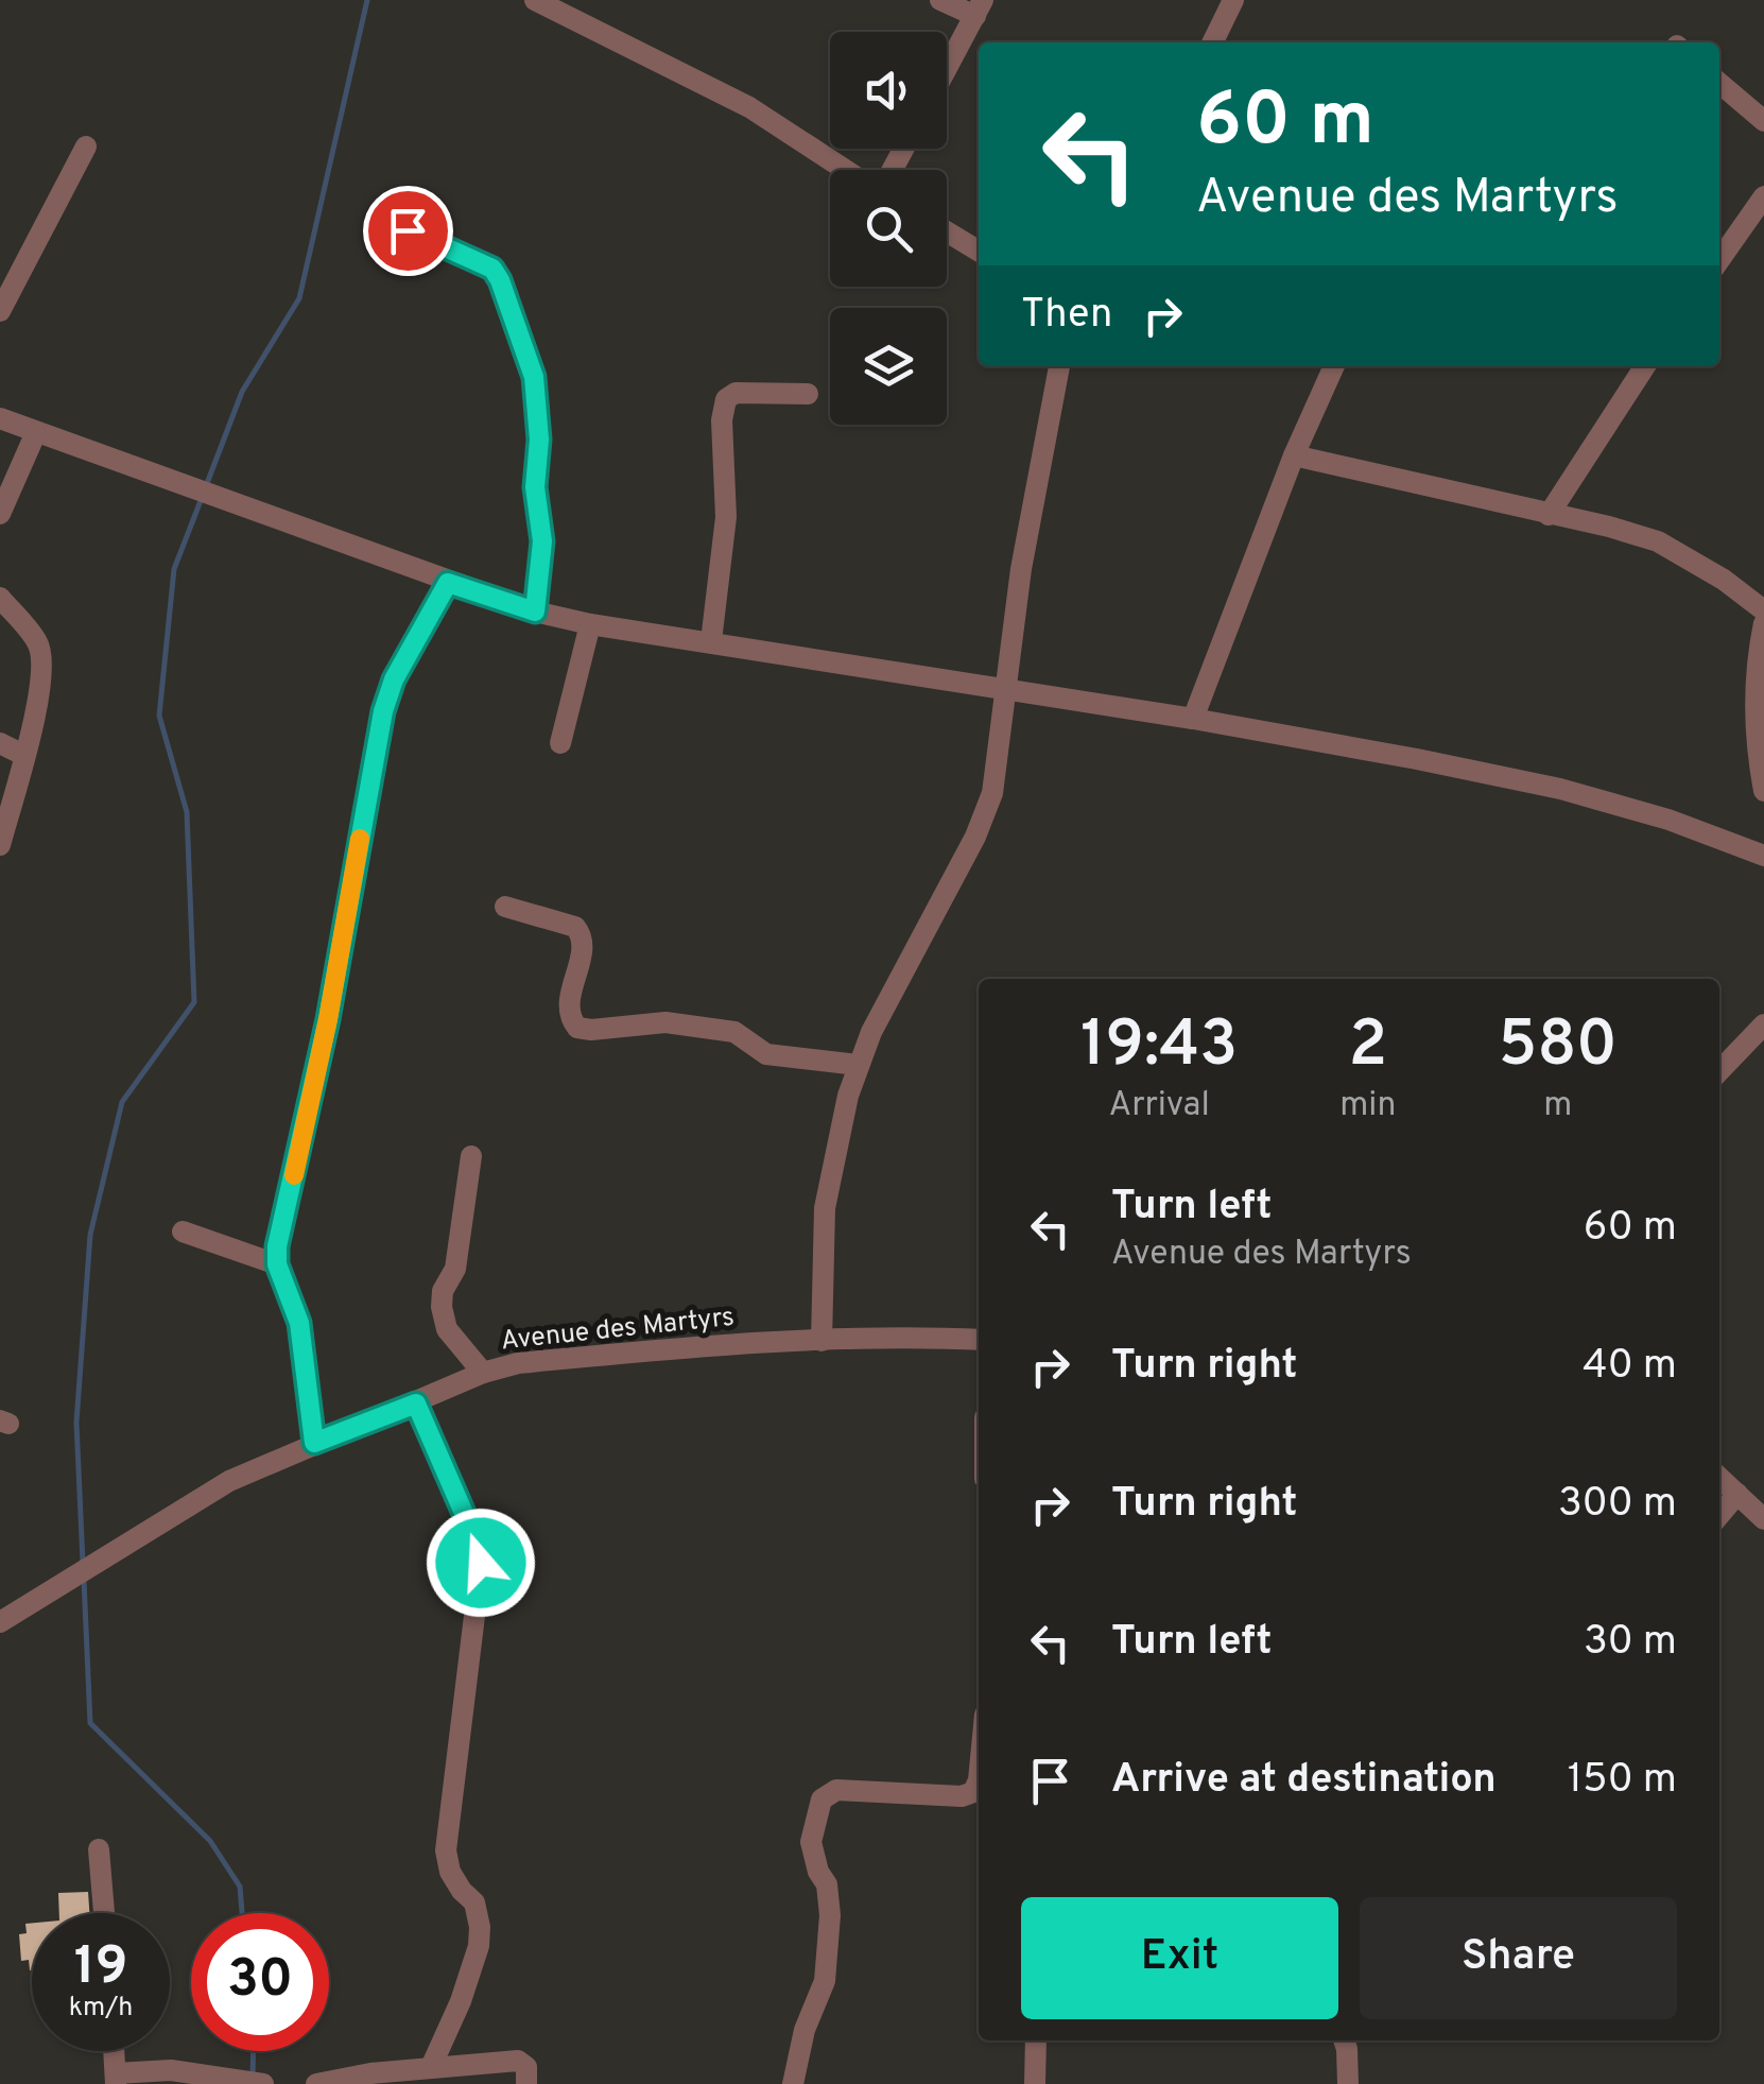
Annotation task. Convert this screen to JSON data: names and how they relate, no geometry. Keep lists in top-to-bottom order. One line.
{"streets":{"street":["Avenue des Martyrs"]},"page":{"turn":["60 m","Avenue des Martyrs"],"then":"Then","eta":["19:43","Arrival","2","min","580","m"],"list":[{"name":"Turn left","note":"Avenue des Martyrs","value":"60 m"},{"name":"Turn right","value":"40 m"},{"name":"Turn right","value":"300 m"},{"name":"Turn left","value":"30 m"},{"name":"Arrive at destination","value":"150 m"}],"buttons":["Exit","Share"],"speed":"19 km/h","limit":"30"}}
